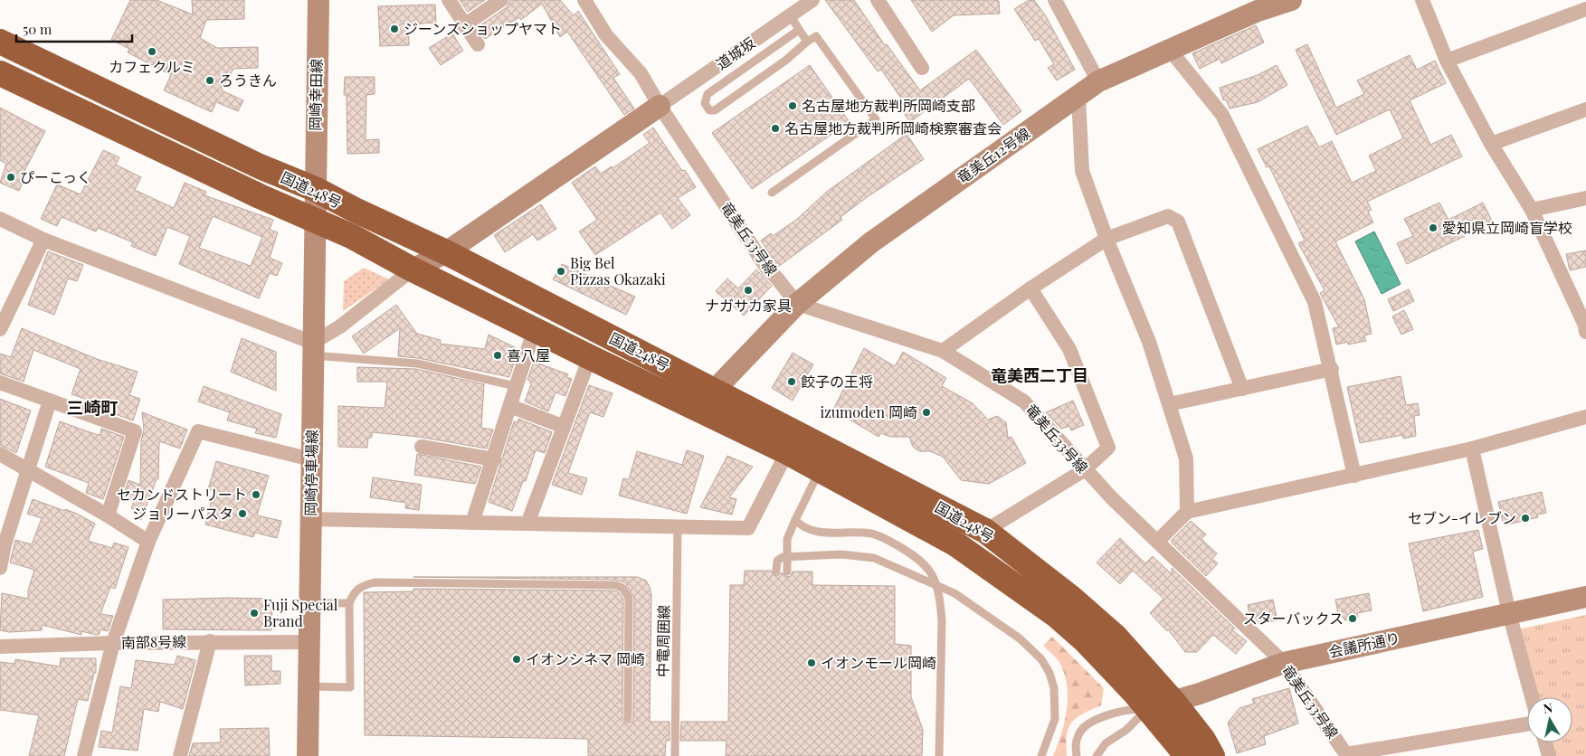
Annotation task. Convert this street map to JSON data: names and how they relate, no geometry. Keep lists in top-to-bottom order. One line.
{"streets":{"highway":["国道248号"],"street":["道城坂","岡崎幸田線","竜美丘12号線","竜美丘33号線","岡崎停車場線","南部8号線","会議所通り"],"lane":["中電周囲線"]},"crossings":[["道城坂","竜美丘33号線"],["岡崎幸田線","国道248号"],["岡崎幸田線","岡崎停車場線"],["竜美丘12号線","国道248号"],["竜美丘12号線","竜美丘33号線"],["国道248号","岡崎停車場線"],["国道248号","会議所通り"],["竜美丘33号線","会議所通り"],["岡崎停車場線","南部8号線"]],"districts":["竜美西二丁目","三崎町"],"places":["ジーンズショップヤマト","カフェクルミ","ろうきん","名古屋地方裁判所岡崎支部","名古屋地方裁判所岡崎検察審査会","ぴーこっく","愛知県立岡崎盲学校","Big Bel Pizzas Okazaki","ナガサカ家具","喜八屋","餃子の王将","izumoden 岡崎","セカンドストリート","ジョリーパスタ","セブン-イレブン","Fuji Special Brand","スターバックス","イオンシネマ 岡崎","イオンモール岡崎"],"scale_bar":"50 m","north":"top"}
